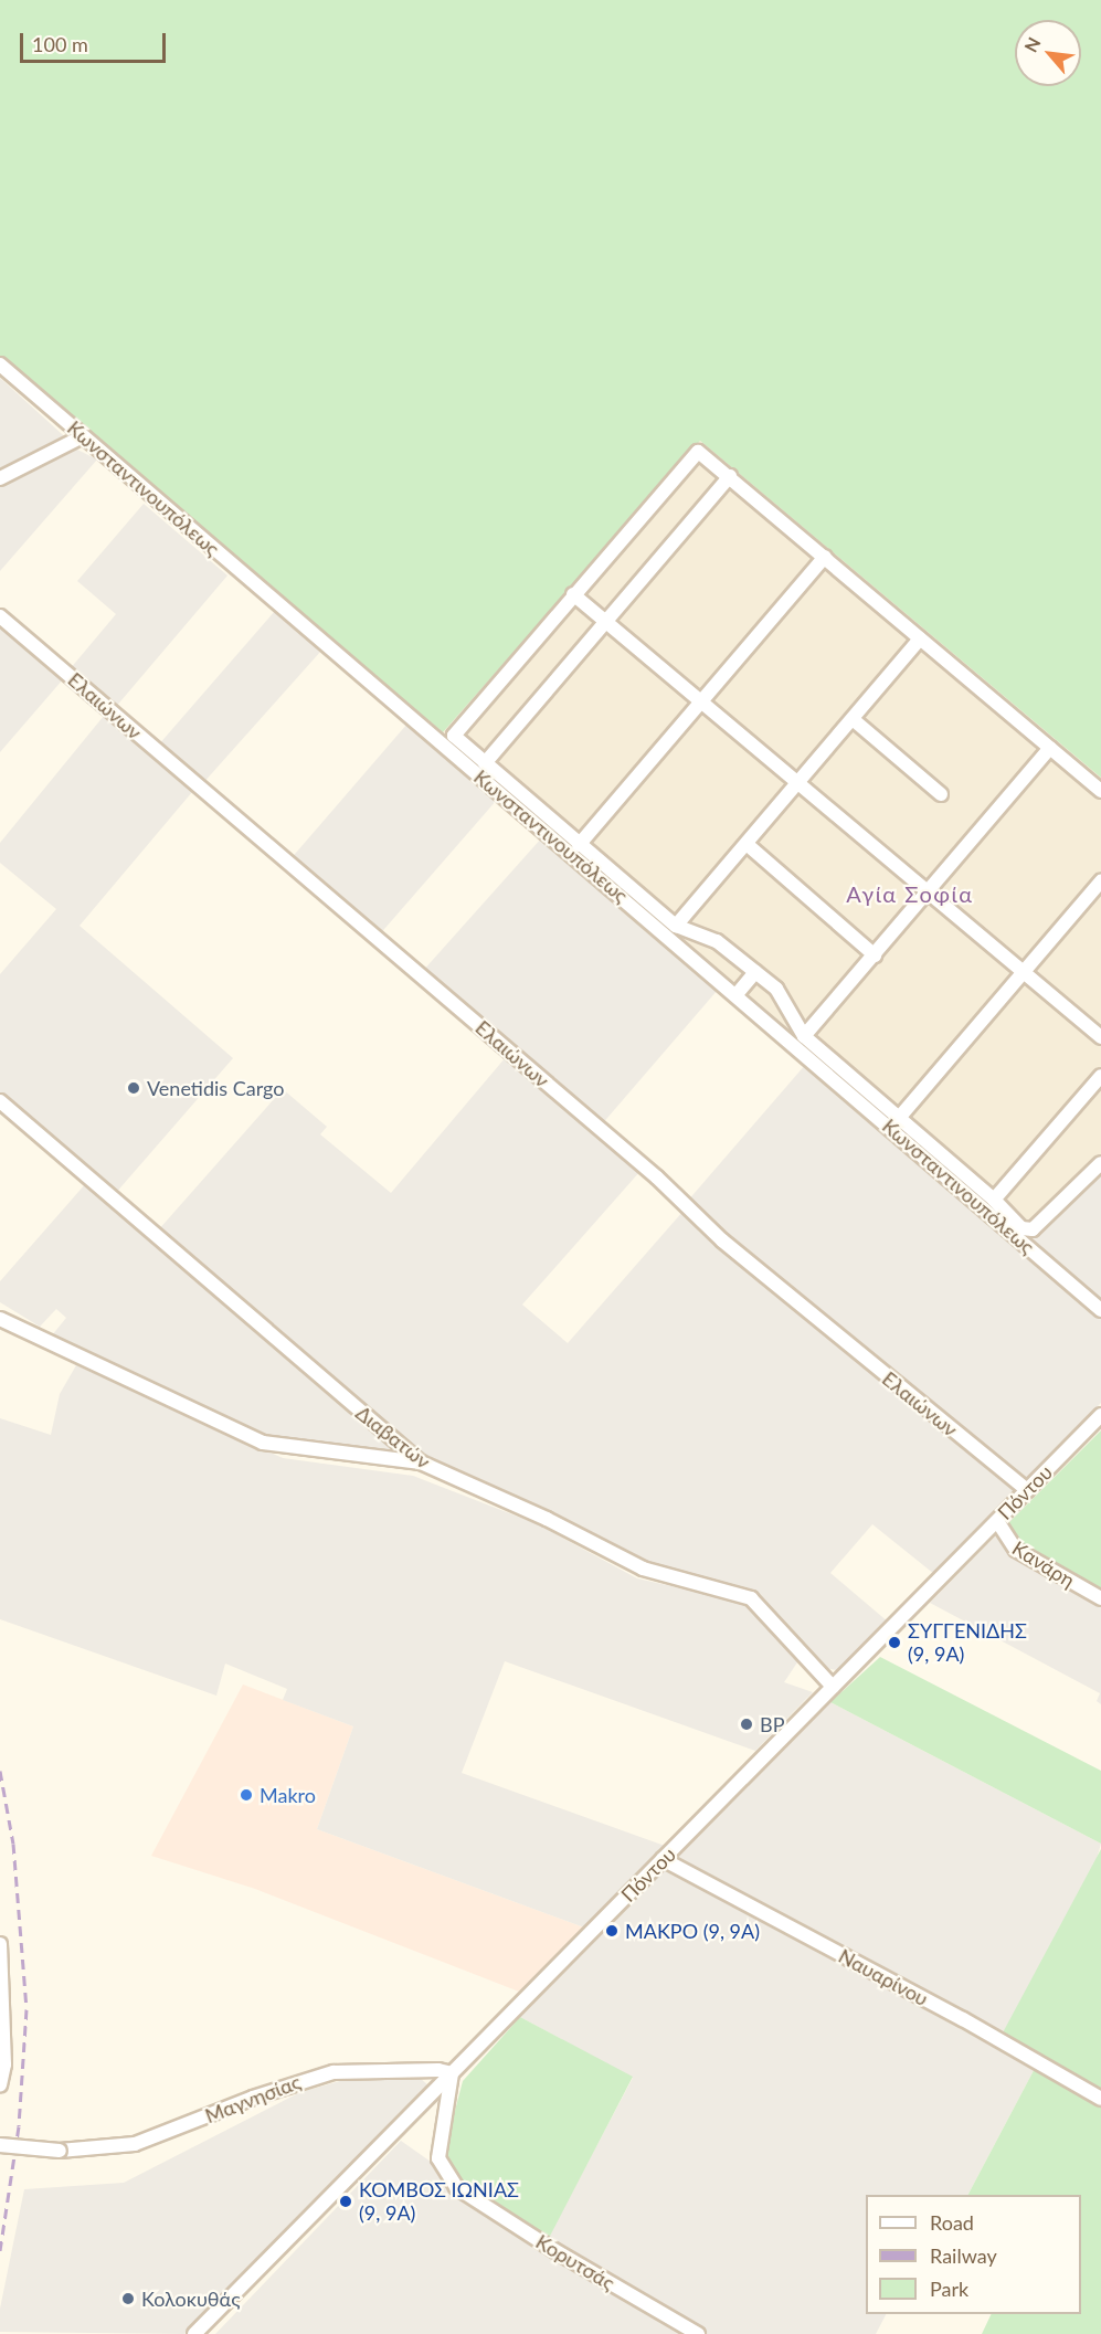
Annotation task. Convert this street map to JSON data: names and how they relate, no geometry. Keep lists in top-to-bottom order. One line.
{"streets":{"street":["Κωνσταντινουπόλεως","Ελαιώνων","Διαβατών","Πόντου","Κανάρη","Ναυαρίνου","Μαγνησίας","Κορυτσάς"]},"crossings":[["Ελαιώνων","Πόντου"],["Διαβατών","Πόντου"],["Πόντου","Κανάρη"],["Πόντου","Ναυαρίνου"],["Πόντου","Μαγνησίας"],["Πόντου","Κορυτσάς"],["Μαγνησίας","Κορυτσάς"]],"districts":["Αγία Σοφία"],"places":["Venetidis Cargo","ΣΥΓΓΕΝΙΔΗΣ (9, 9Α)","BP","Makro","ΜΑΚΡΟ (9, 9Α)","ΚΟΜΒΟΣ ΙΩΝΙΑΣ (9, 9Α)","Κολοκυθάς"],"legend":["Road","Railway","Park"],"scale_bar":"100 m","north":"top left"}
